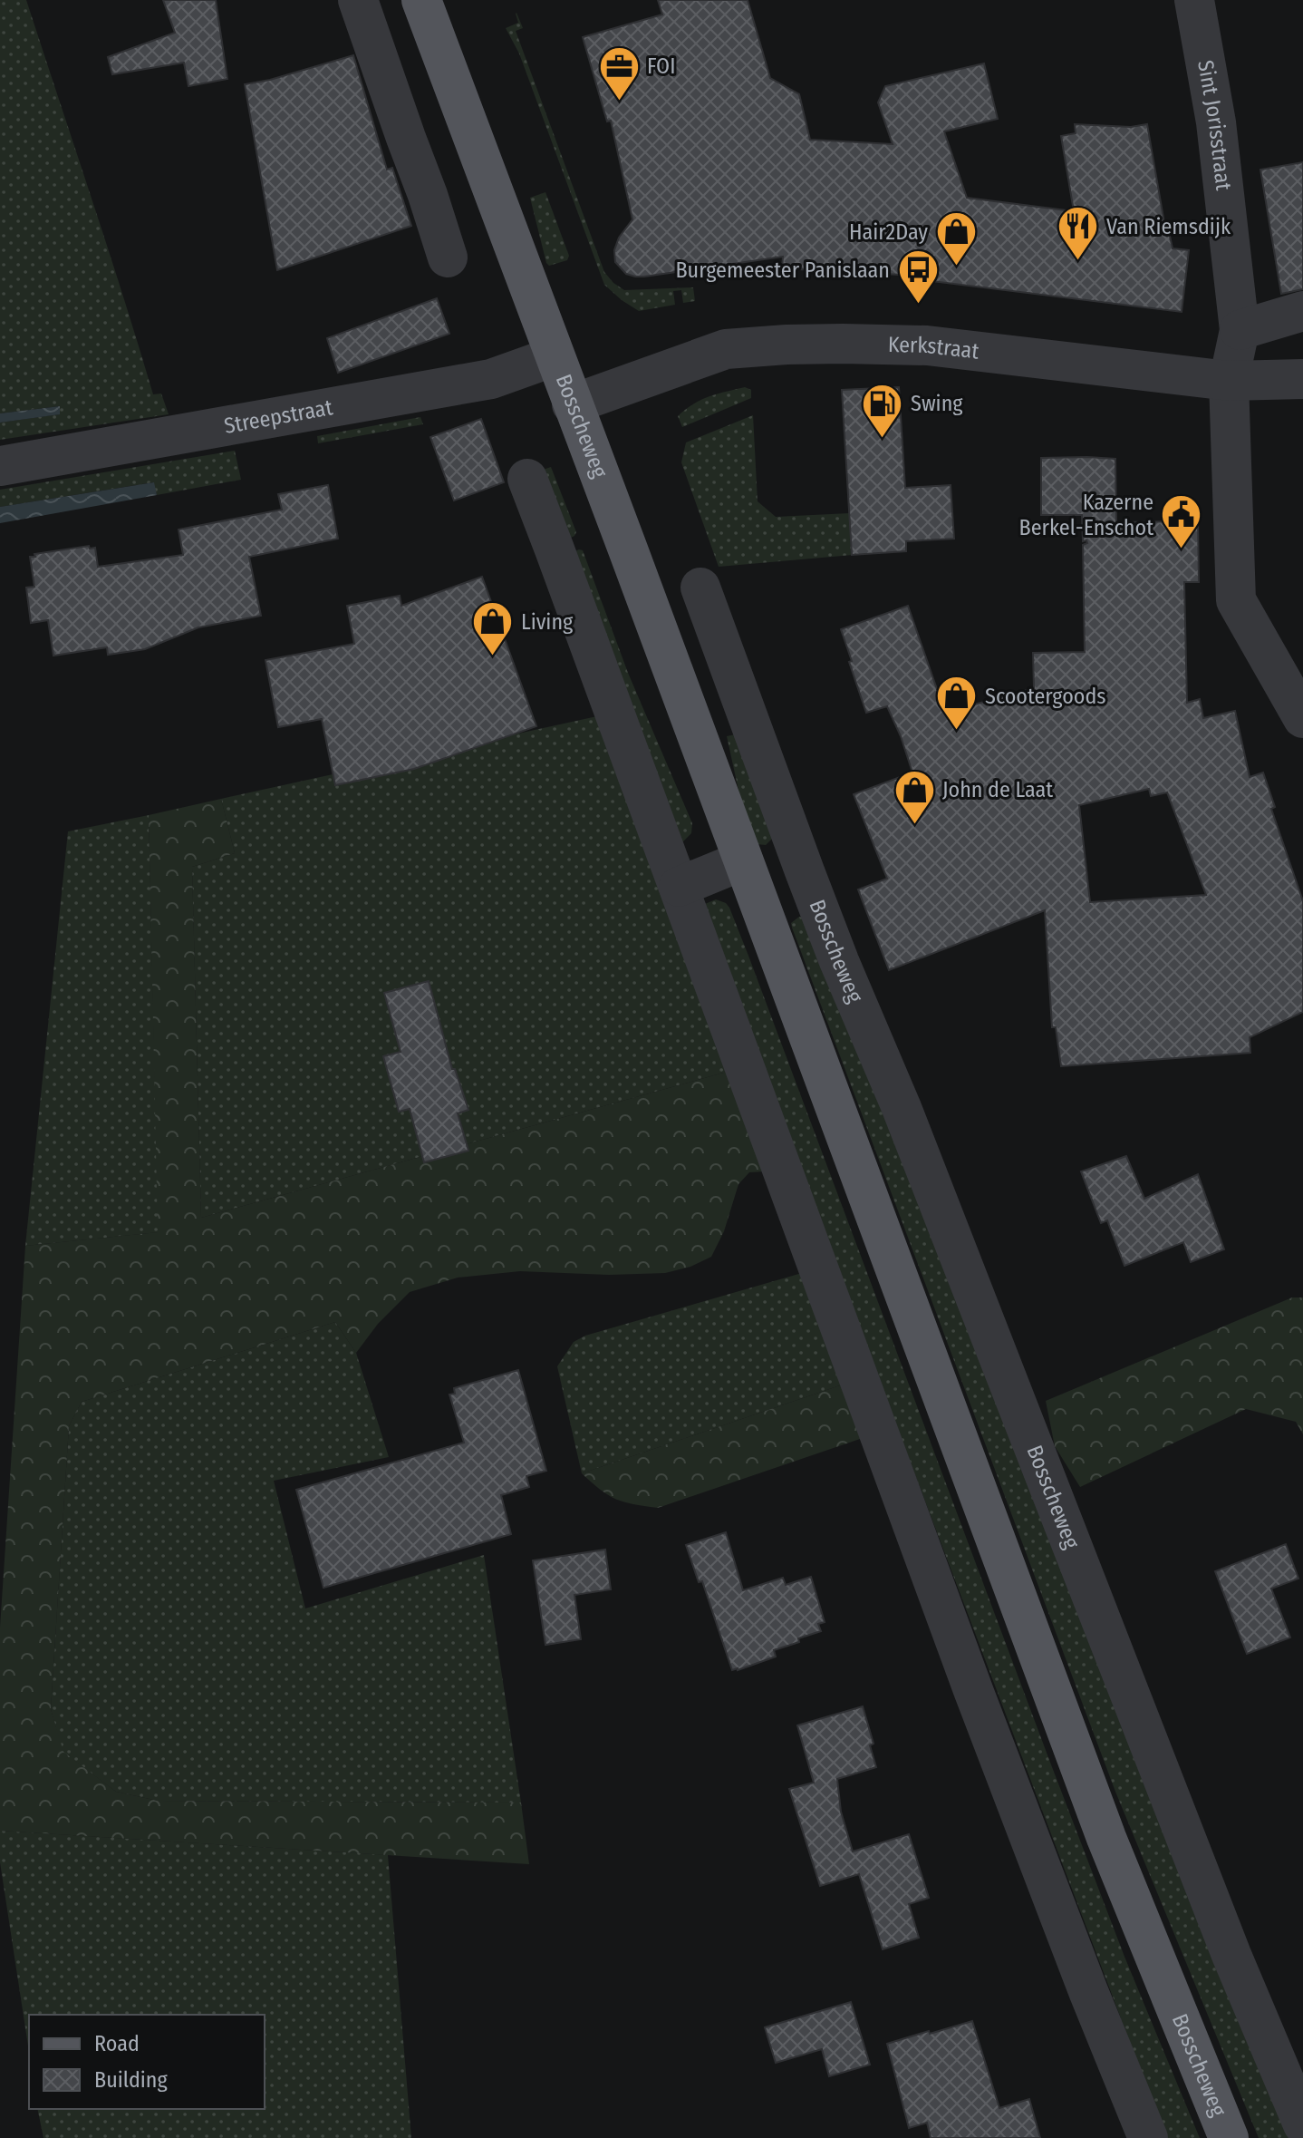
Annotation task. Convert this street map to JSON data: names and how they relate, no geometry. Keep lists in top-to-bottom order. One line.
{"streets":{"main road":["Bosscheweg"],"street":["Sint Jorisstraat","Kerkstraat","Streepstraat"]},"crossings":[["Sint Jorisstraat","Kerkstraat"],["Kerkstraat","Bosscheweg"],["Streepstraat","Bosscheweg"]],"places":{"office":["FOI"],"restaurant":["Van Riemsdijk"],"shop":["Hair2Day","Living","Scootergoods","John de Laat"],"bus stop":["Burgemeester Panislaan"],"fuel station":["Swing"],"public building":["Kazerne Berkel-Enschot"]},"legend":["Road","Building"]}
